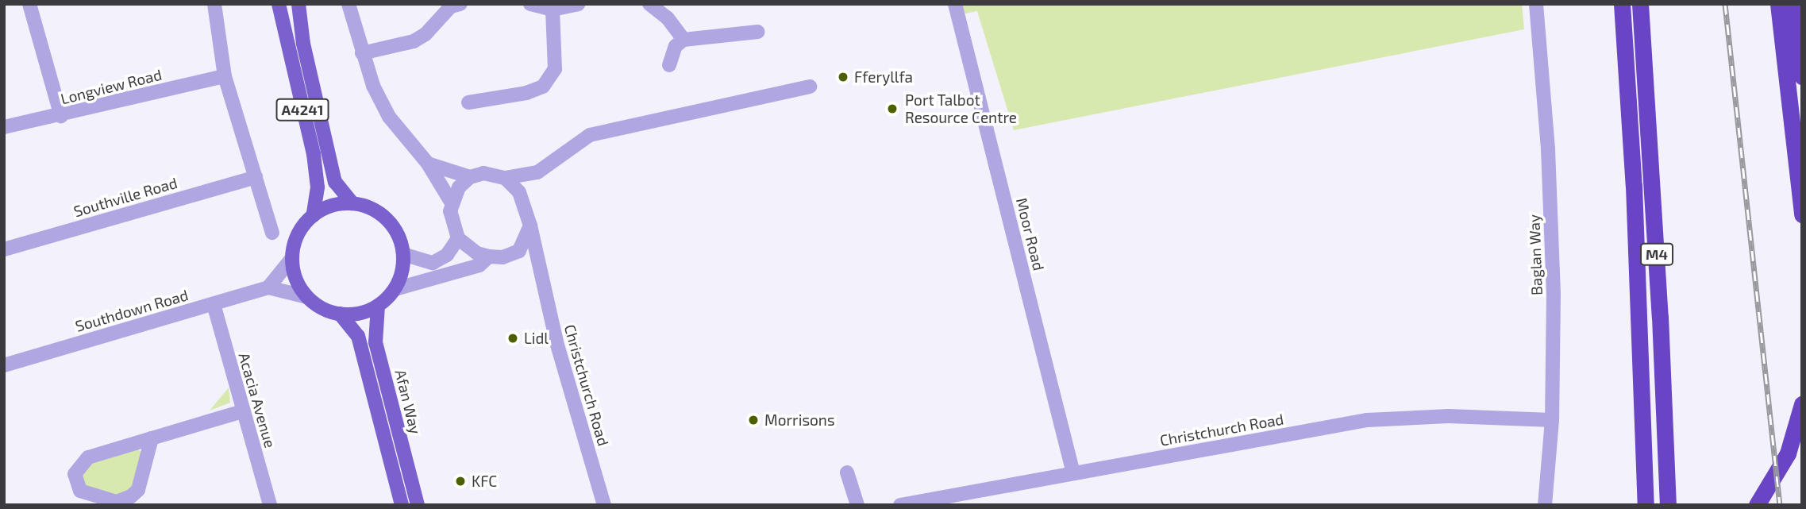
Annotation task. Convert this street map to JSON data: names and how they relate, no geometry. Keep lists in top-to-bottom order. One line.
{"streets":{"highway":["M4"],"main road":["A4241","Afan Way"],"street":["Longview Road","Southville Road","Moor Road","Baglan Way","Southdown Road","Christchurch Road","Acacia Avenue"]},"crossings":[["A4241","Afan Way"],["Moor Road","Christchurch Road"],["Baglan Way","Christchurch Road"],["Southdown Road","Acacia Avenue"]],"places":["Fferyllfa","Port Talbot Resource Centre","Lidl","Morrisons","KFC"]}
